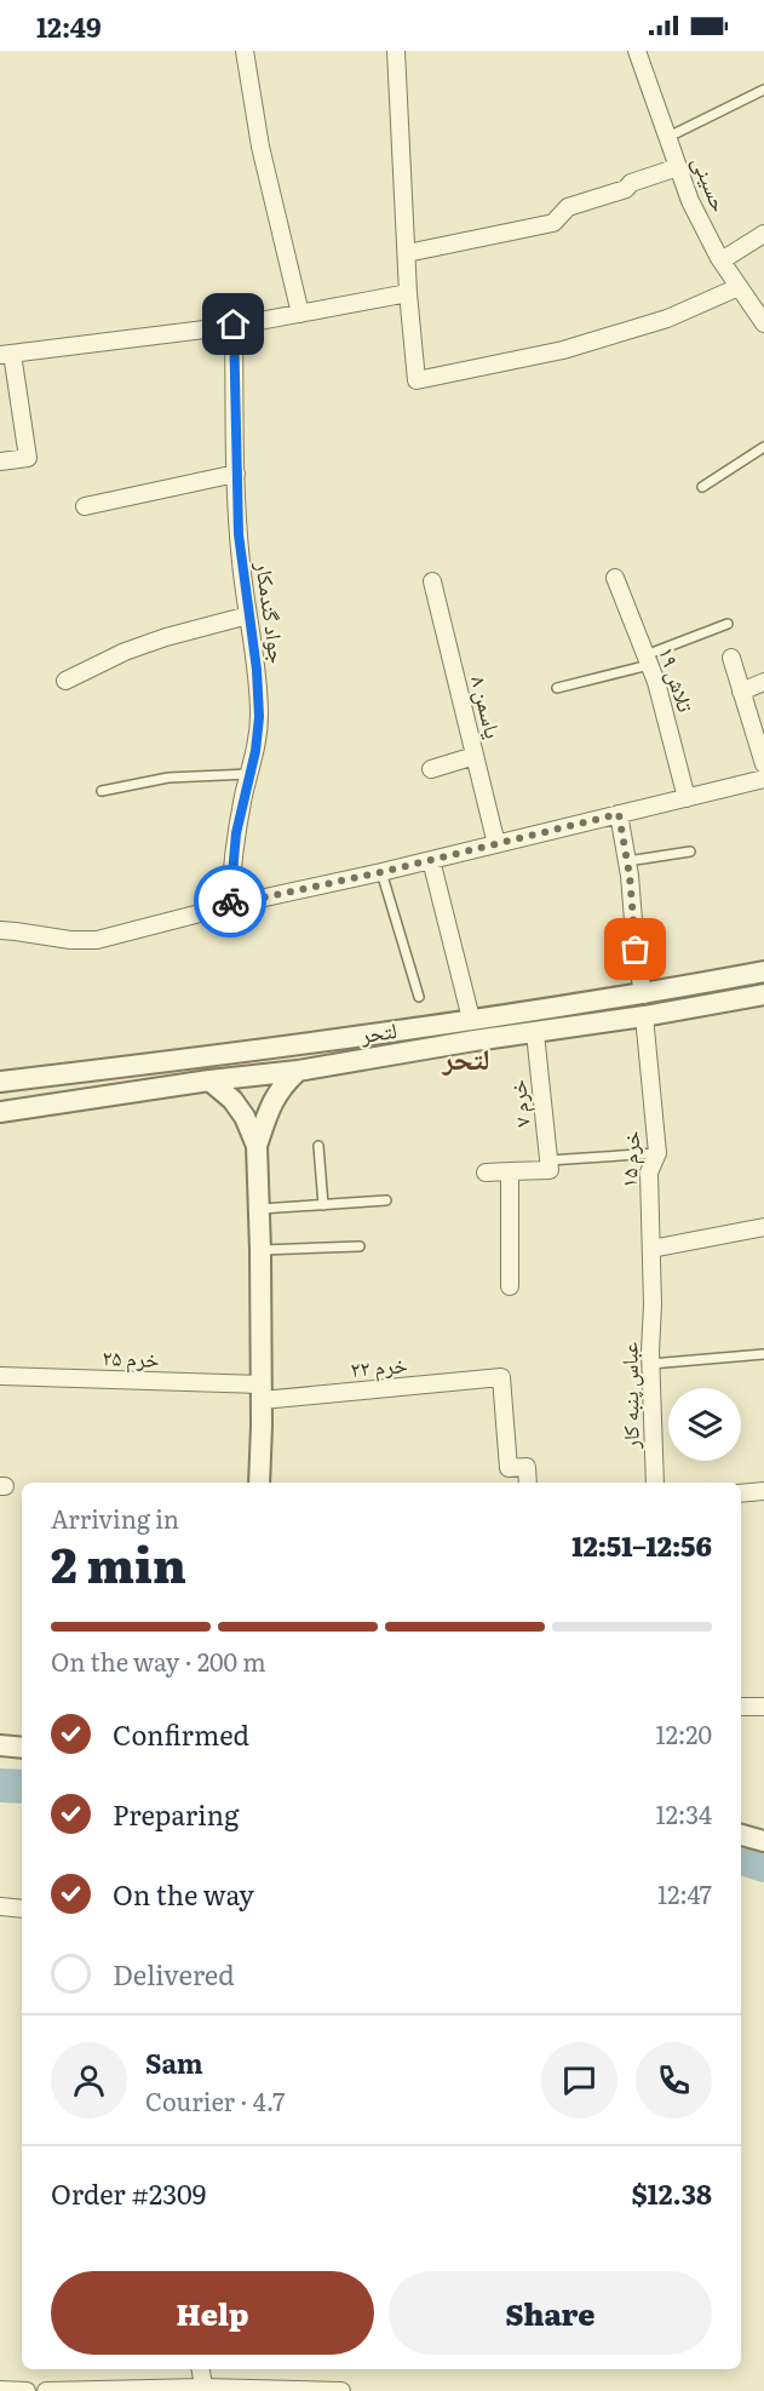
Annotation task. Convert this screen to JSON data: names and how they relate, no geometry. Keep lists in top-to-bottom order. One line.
{"streets":{"street":["حسینی","جواد گندمکار","تلاش ۱۹","یاسمن ۸","لتحر","خرم ۷","خرم ۱۵","خرم ۲۵","خرم ۲۲","عباس پنبه کار"]},"crossings":[["لتحر","خرم ۷"],["لتحر","خرم ۱۵"],["خرم ۱۵","عباس پنبه کار"],["خرم ۲۵","خرم ۲۲"]],"districts":["لتحر"],"page":{"status":"12:49","heading":["2 min","Arriving in","12:51–12:56"],"panel":["Sam","Courier · 4.7","Order #2309","$12.38"],"bar":"On the way · 200 m","list":[["Confirmed","12:20"],["Preparing","12:34"],["On the way","12:47"],"Delivered"],"buttons":["Help","Share"]}}
